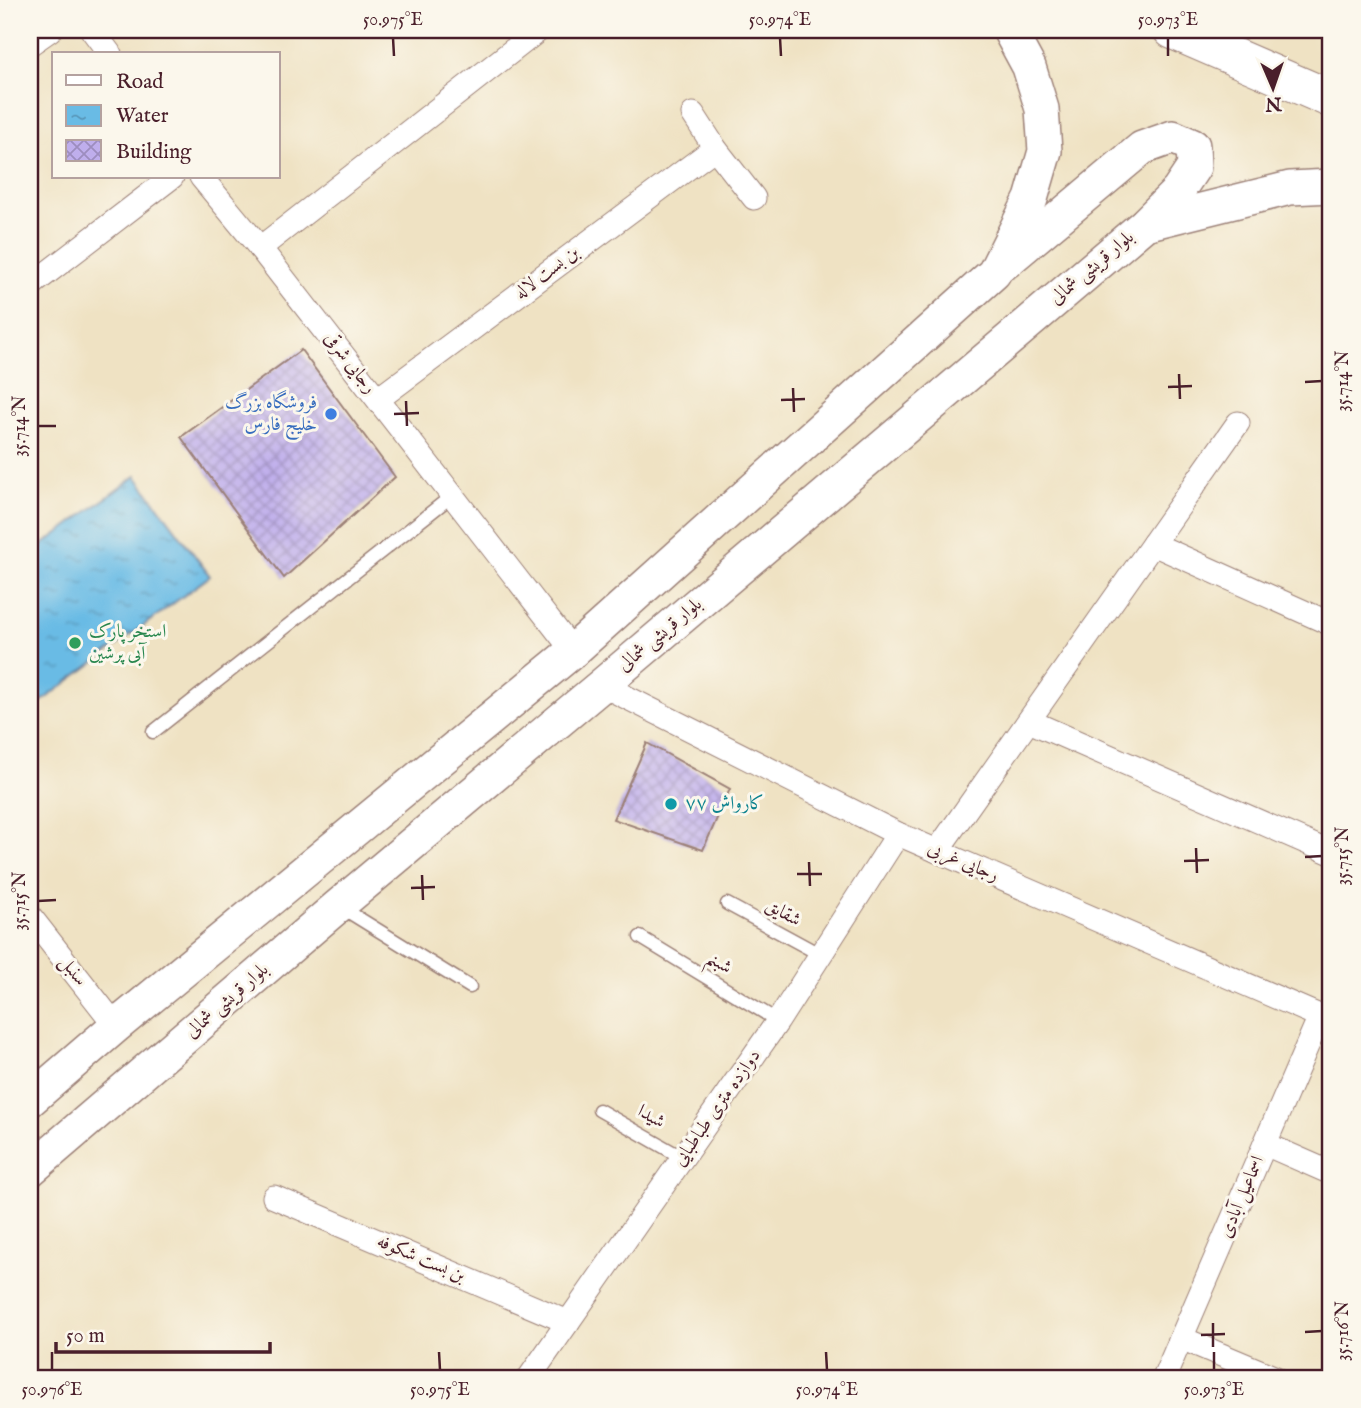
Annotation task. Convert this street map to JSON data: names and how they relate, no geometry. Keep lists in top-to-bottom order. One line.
{"streets":{"main road":["بلوار قریشی شمالی"],"street":["بن بست لاله","رجایی شرقی","رجایی غربی","سنبل","دوازده متری طباطبایی","اسماعیل آبادی","بن بست شکوفه"],"lane":["شقایق","شبنم","شیدا"]},"crossings":[["بلوار قریشی شمالی","رجایی غربی"],["بن بست لاله","رجایی شرقی"],["رجایی غربی","دوازده متری طباطبایی"],["رجایی غربی","اسماعیل آبادی"],["شقایق","دوازده متری طباطبایی"],["شبنم","دوازده متری طباطبایی"],["دوازده متری طباطبایی","شیدا"],["دوازده متری طباطبایی","بن بست شکوفه"]],"places":["فروشگاه بزرگ خلیج فارس","استخر پارک آبی پرشین","کارواش ۷۷"],"legend":["Road","Water","Building"],"scale_bar":"50 m","north":"bottom","coordinates":["50.975°E","50.974°E","50.973°E","35.714°N","35.715°N","35.716°N","50.976°E"]}
